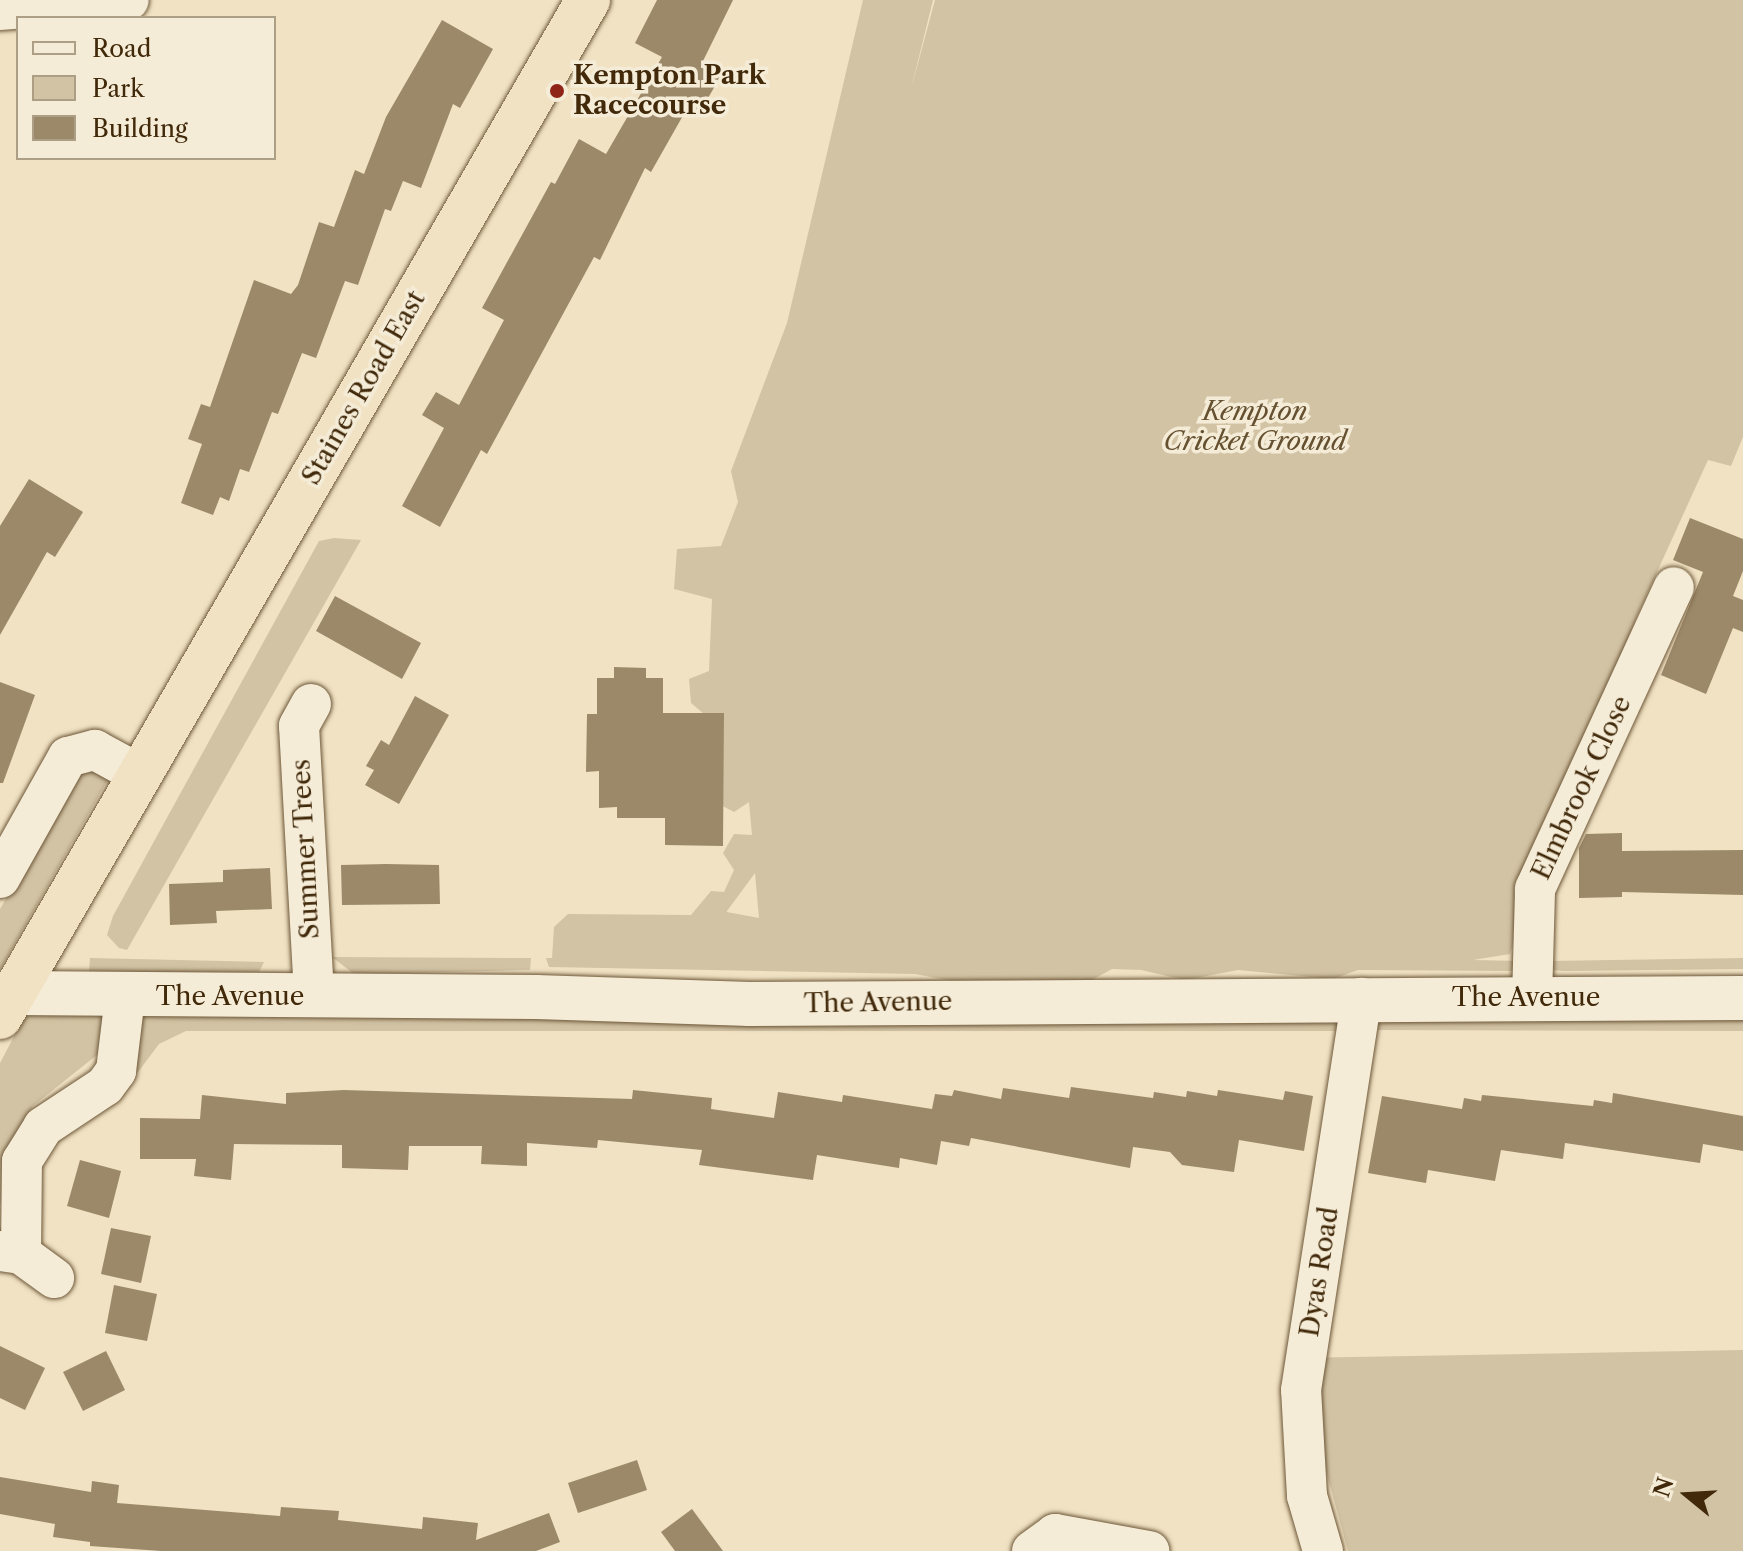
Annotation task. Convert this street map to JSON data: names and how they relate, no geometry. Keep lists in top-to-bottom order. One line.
{"streets":{"highway":["Staines Road East"],"street":["Elmbrook Close","Summer Trees","The Avenue","Dyas Road"]},"crossings":[["Staines Road East","The Avenue"],["Elmbrook Close","The Avenue"],["Summer Trees","The Avenue"],["The Avenue","Dyas Road"]],"parks":["Kempton Cricket Ground"],"places":["Kempton Park Racecourse"],"legend":["Road","Park","Building"],"north":"left"}
